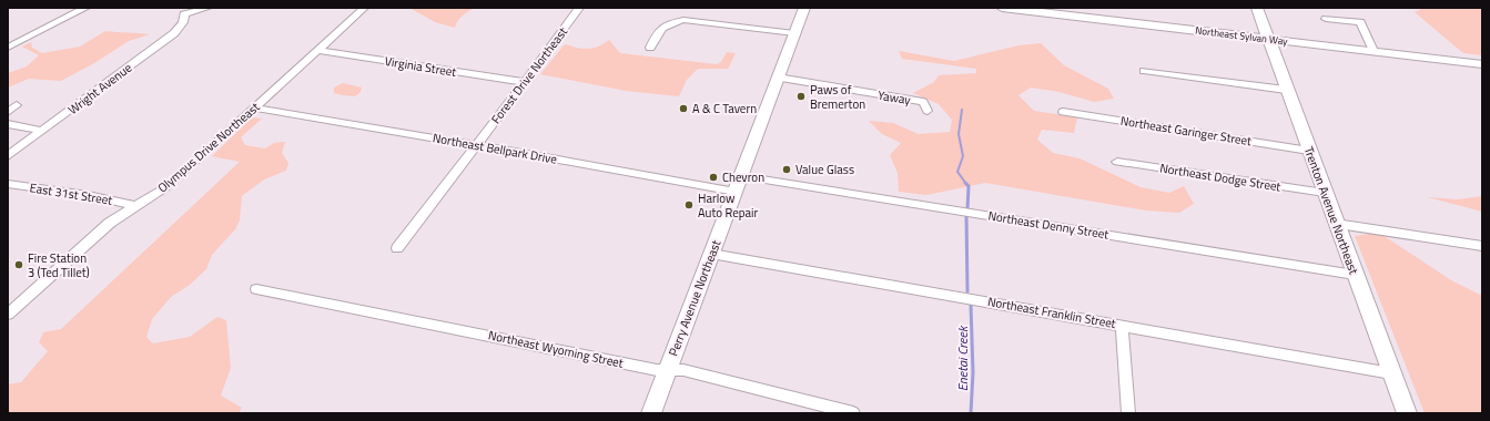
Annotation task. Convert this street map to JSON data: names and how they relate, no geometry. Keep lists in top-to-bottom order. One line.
{"streets":{"main road":["Northeast Sylvan Way","Trenton Avenue Northeast","Perry Avenue Northeast"],"street":["Virginia Street","Forest Drive Northeast","Wright Avenue","Yaway","Northeast Garinger Street","Olympus Drive Northeast","Northeast Bellpark Drive","Northeast Dodge Street","East 31st Street","Northeast Denny Street","Northeast Franklin Street","Northeast Wyoming Street"]},"crossings":[["Northeast Sylvan Way","Trenton Avenue Northeast"],["Virginia Street","Forest Drive Northeast"],["Virginia Street","Olympus Drive Northeast"],["Forest Drive Northeast","Northeast Bellpark Drive"],["Yaway","Perry Avenue Northeast"],["Northeast Garinger Street","Trenton Avenue Northeast"],["Olympus Drive Northeast","Northeast Bellpark Drive"],["Olympus Drive Northeast","East 31st Street"],["Northeast Bellpark Drive","Perry Avenue Northeast"],["Northeast Dodge Street","Trenton Avenue Northeast"],["Trenton Avenue Northeast","Northeast Denny Street"],["Trenton Avenue Northeast","Northeast Franklin Street"],["Northeast Denny Street","Perry Avenue Northeast"],["Perry Avenue Northeast","Northeast Franklin Street"],["Perry Avenue Northeast","Northeast Wyoming Street"]],"water":["Enetai Creek"],"places":["Paws of Bremerton","A & C Tavern","Value Glass","Chevron","Harlow Auto Repair","Fire Station 3 (Ted Tillet)"]}
